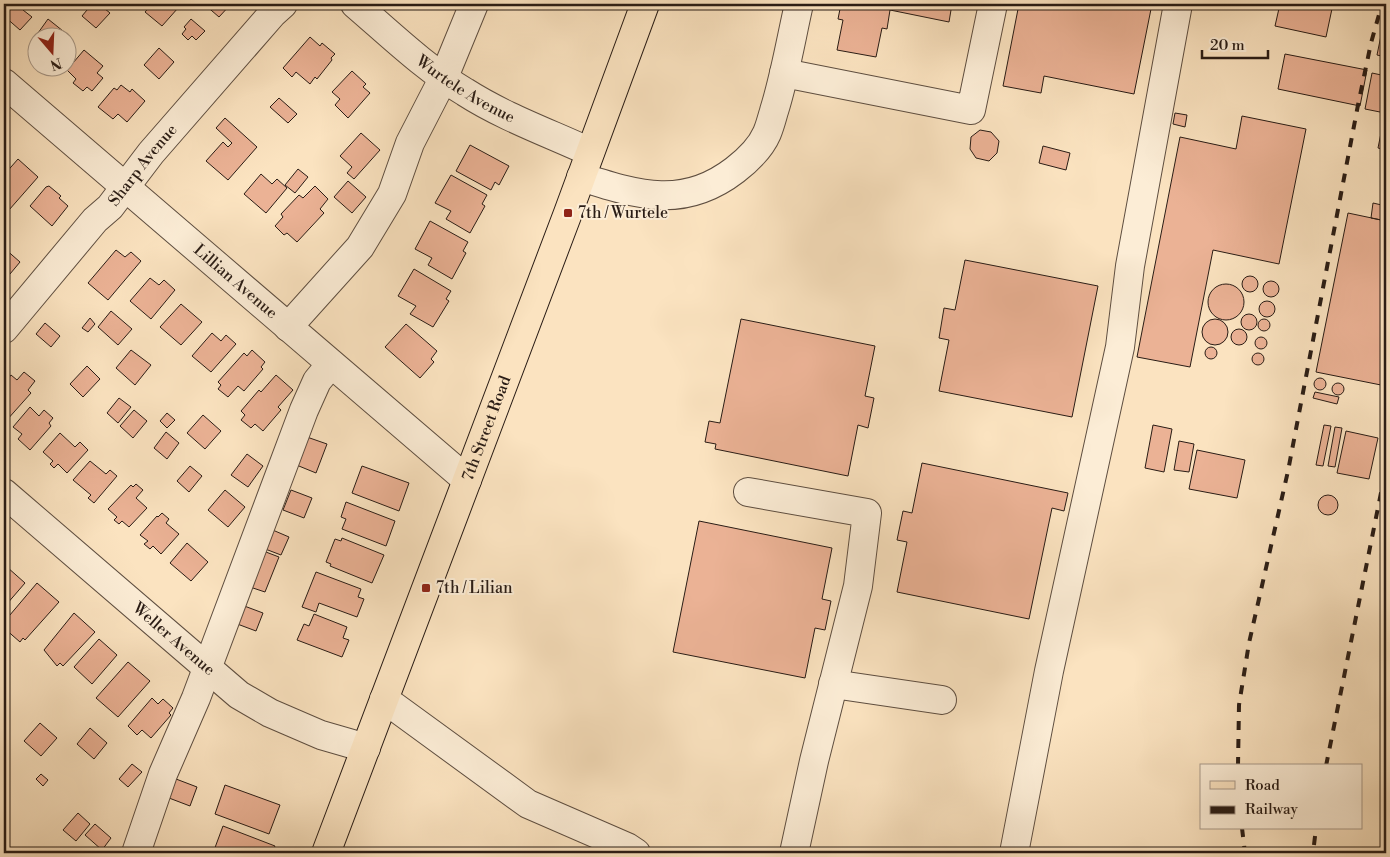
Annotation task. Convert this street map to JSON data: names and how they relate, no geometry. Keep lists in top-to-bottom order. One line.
{"streets":{"main road":["7th Street Road"],"street":["Wurtele Avenue","Sharp Avenue","Lillian Avenue","Weller Avenue"]},"crossings":[["Wurtele Avenue","7th Street Road"],["Sharp Avenue","Lillian Avenue"],["Lillian Avenue","7th Street Road"],["7th Street Road","Weller Avenue"]],"places":{"transit":["7th / Wurtele","7th / Lilian"]},"legend":["Road","Railway"],"scale_bar":"20 m","north":"bottom"}
